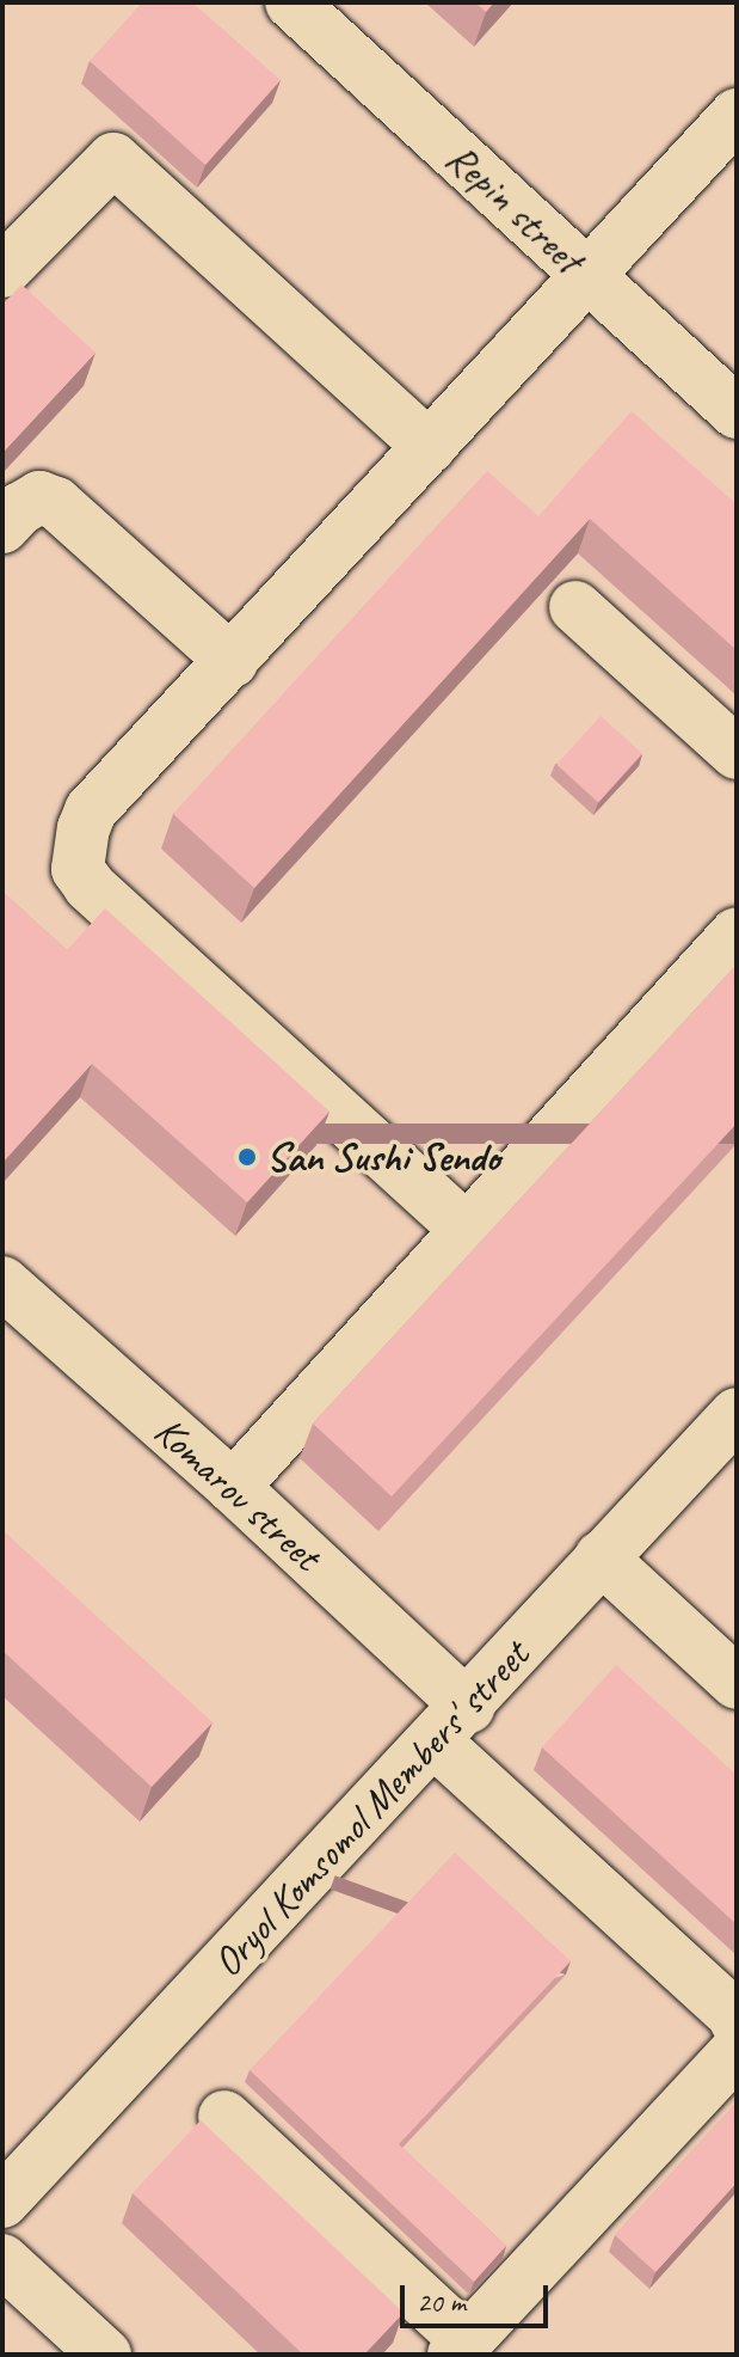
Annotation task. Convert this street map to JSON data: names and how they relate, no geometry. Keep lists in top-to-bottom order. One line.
{"streets":{"street":["Repin street","Komarov street","Oryol Komsomol Members' street"]},"crossings":[["Komarov street","Oryol Komsomol Members' street"]],"places":["San Sushi Sendo"],"scale_bar":"20 m"}
